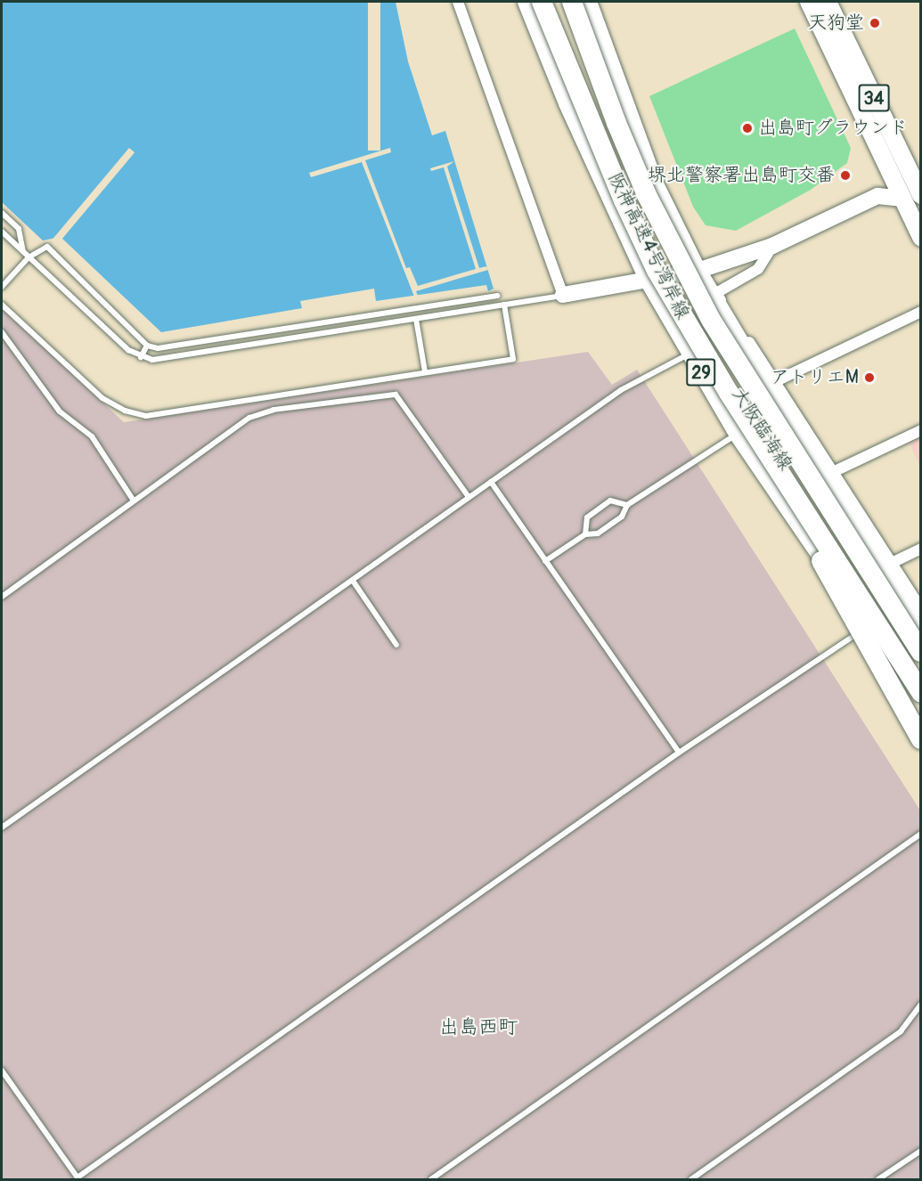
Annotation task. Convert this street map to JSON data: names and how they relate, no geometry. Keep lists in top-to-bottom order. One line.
{"streets":{"highway":["阪神高速4号湾岸線"],"main road":["34","29","大阪臨海線"]},"districts":["出島西町"],"places":["天狗堂","出島町グラウンド","堺北警察署出島町交番","アトリエM"]}
